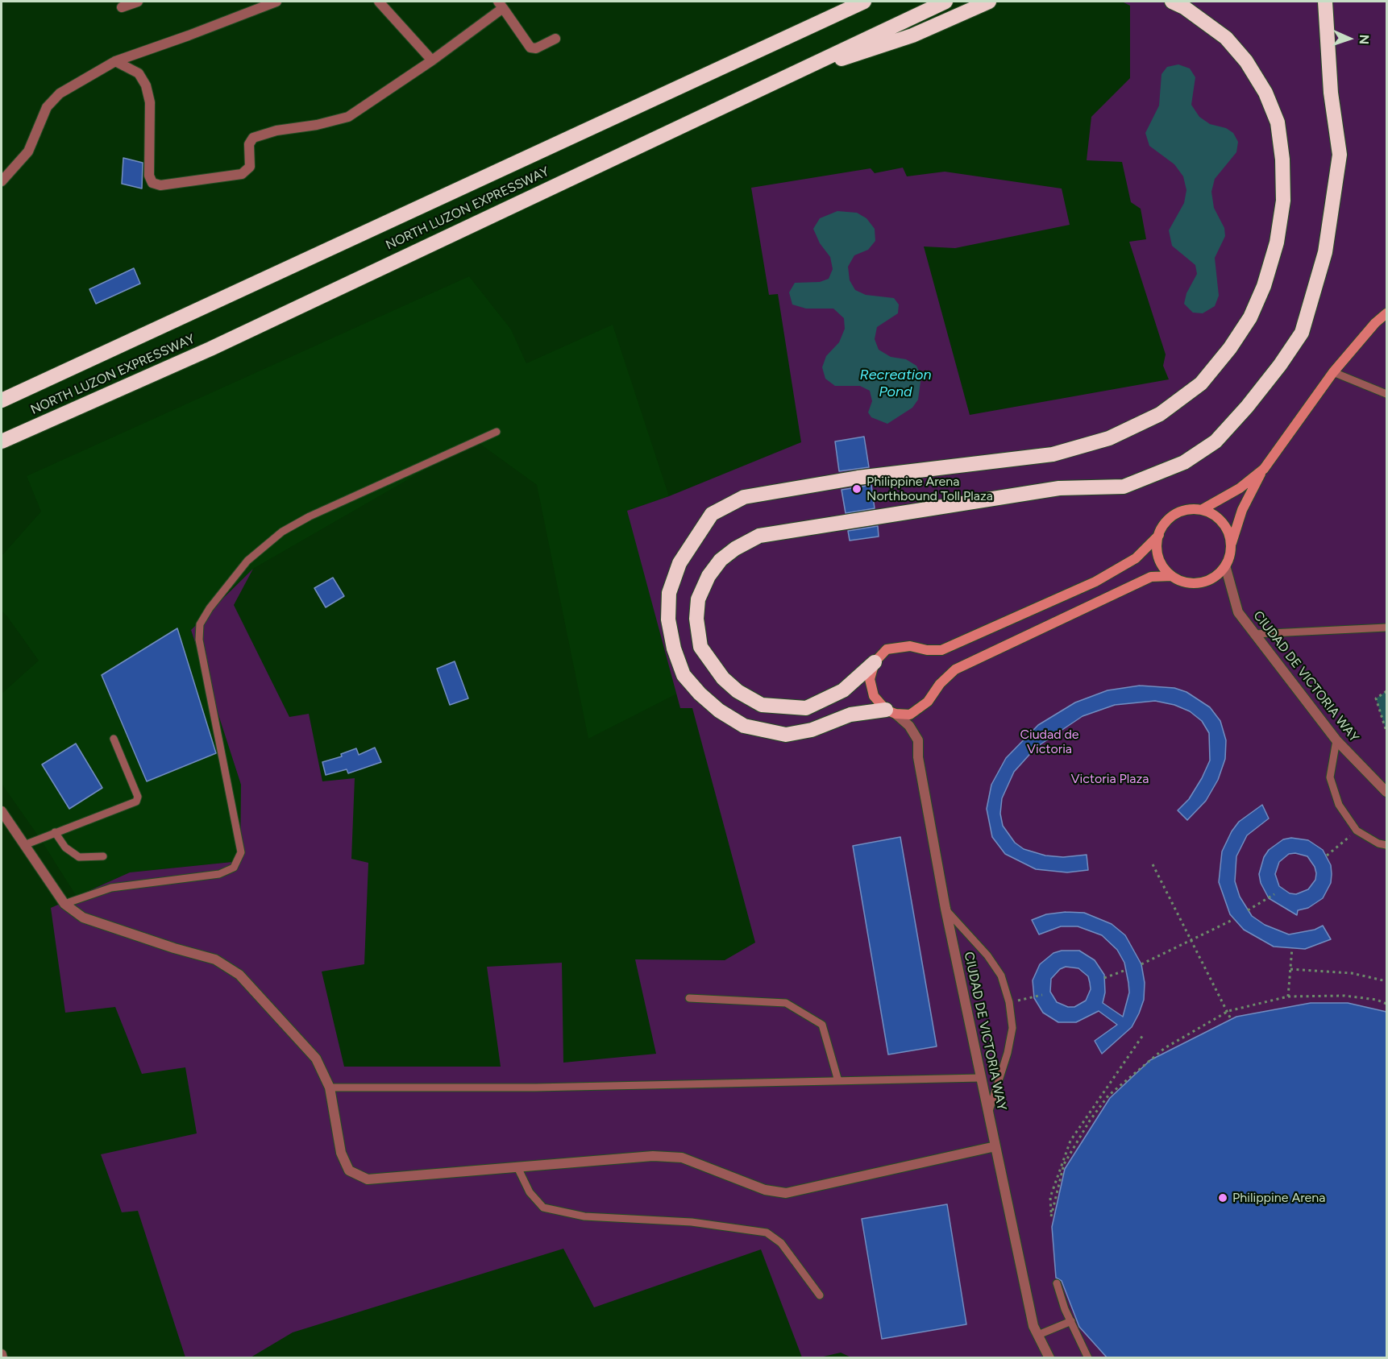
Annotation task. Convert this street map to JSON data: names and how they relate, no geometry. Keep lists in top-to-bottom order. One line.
{"streets":{"highway":["NORTH LUZON EXPRESSWAY"],"street":["CIUDAD DE VICTORIA WAY"]},"water":["Recreation Pond"],"parks":["Ciudad de Victoria","Victoria Plaza"],"places":["Philippine Arena Northbound Toll Plaza","Philippine Arena"],"north":"right"}
